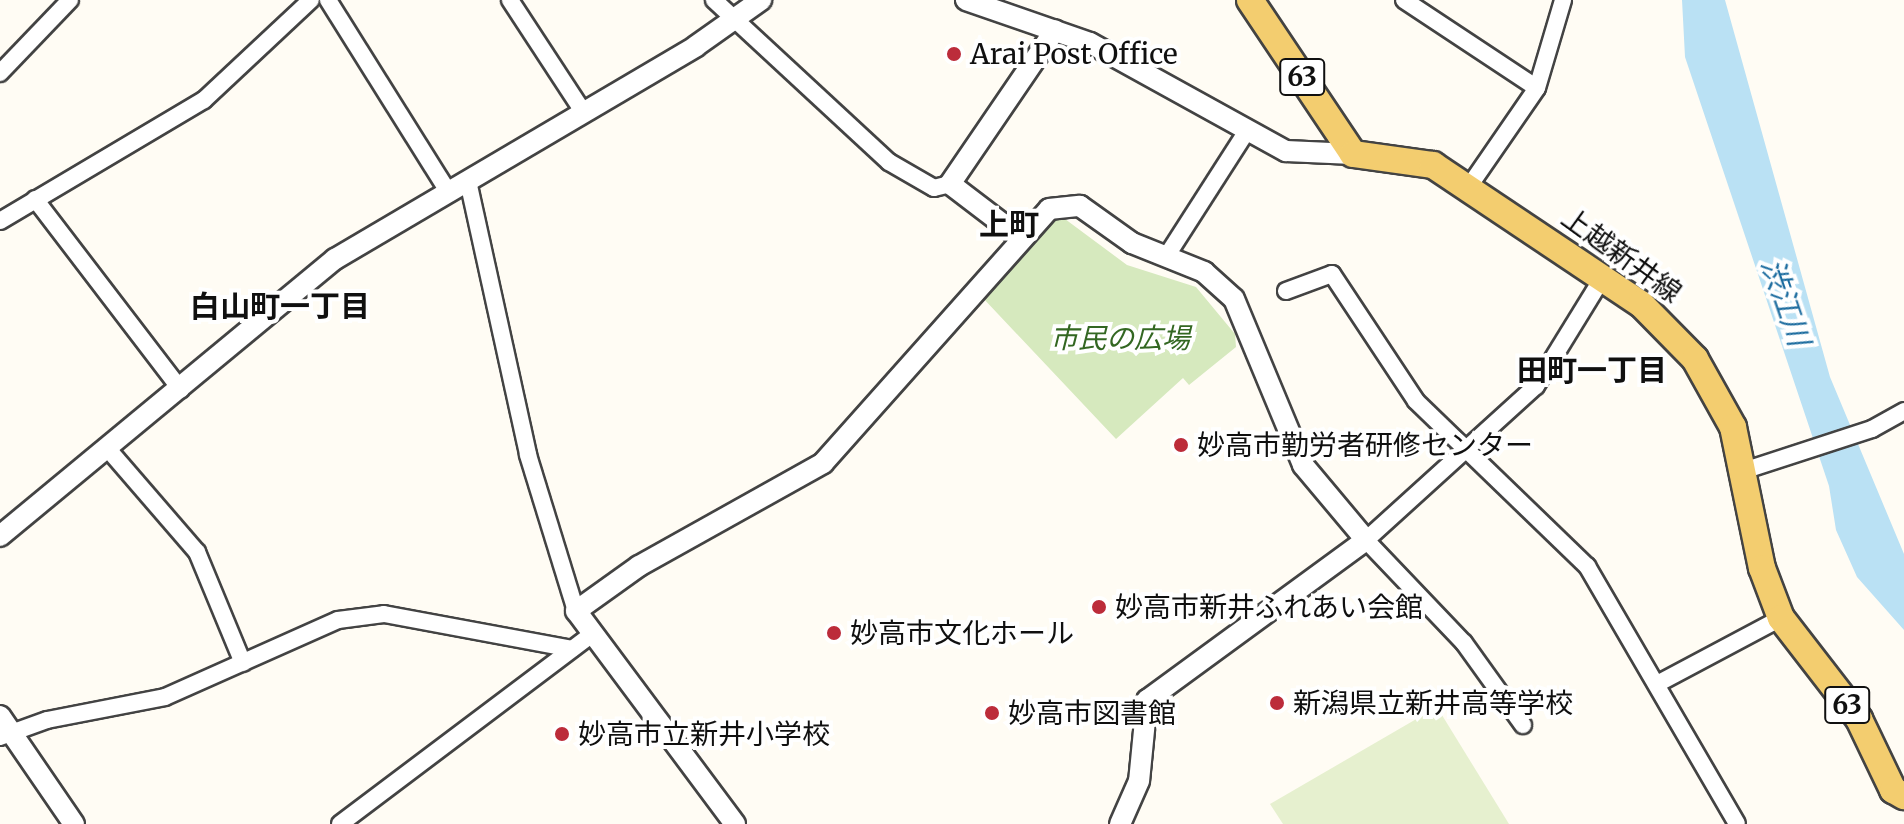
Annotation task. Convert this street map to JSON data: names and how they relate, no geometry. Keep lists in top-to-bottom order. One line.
{"streets":{"main road":["63","上越新井線"]},"crossings":[["63","上越新井線"]],"districts":["上町","白山町一丁目","田町一丁目"],"water":["渋江川"],"parks":["市民の広場"],"places":["Arai Post Office","妙高市勤労者研修センター","妙高市新井ふれあい会館","妙高市文化ホール","新潟県立新井高等学校","妙高市図書館","妙高市立新井小学校"]}
